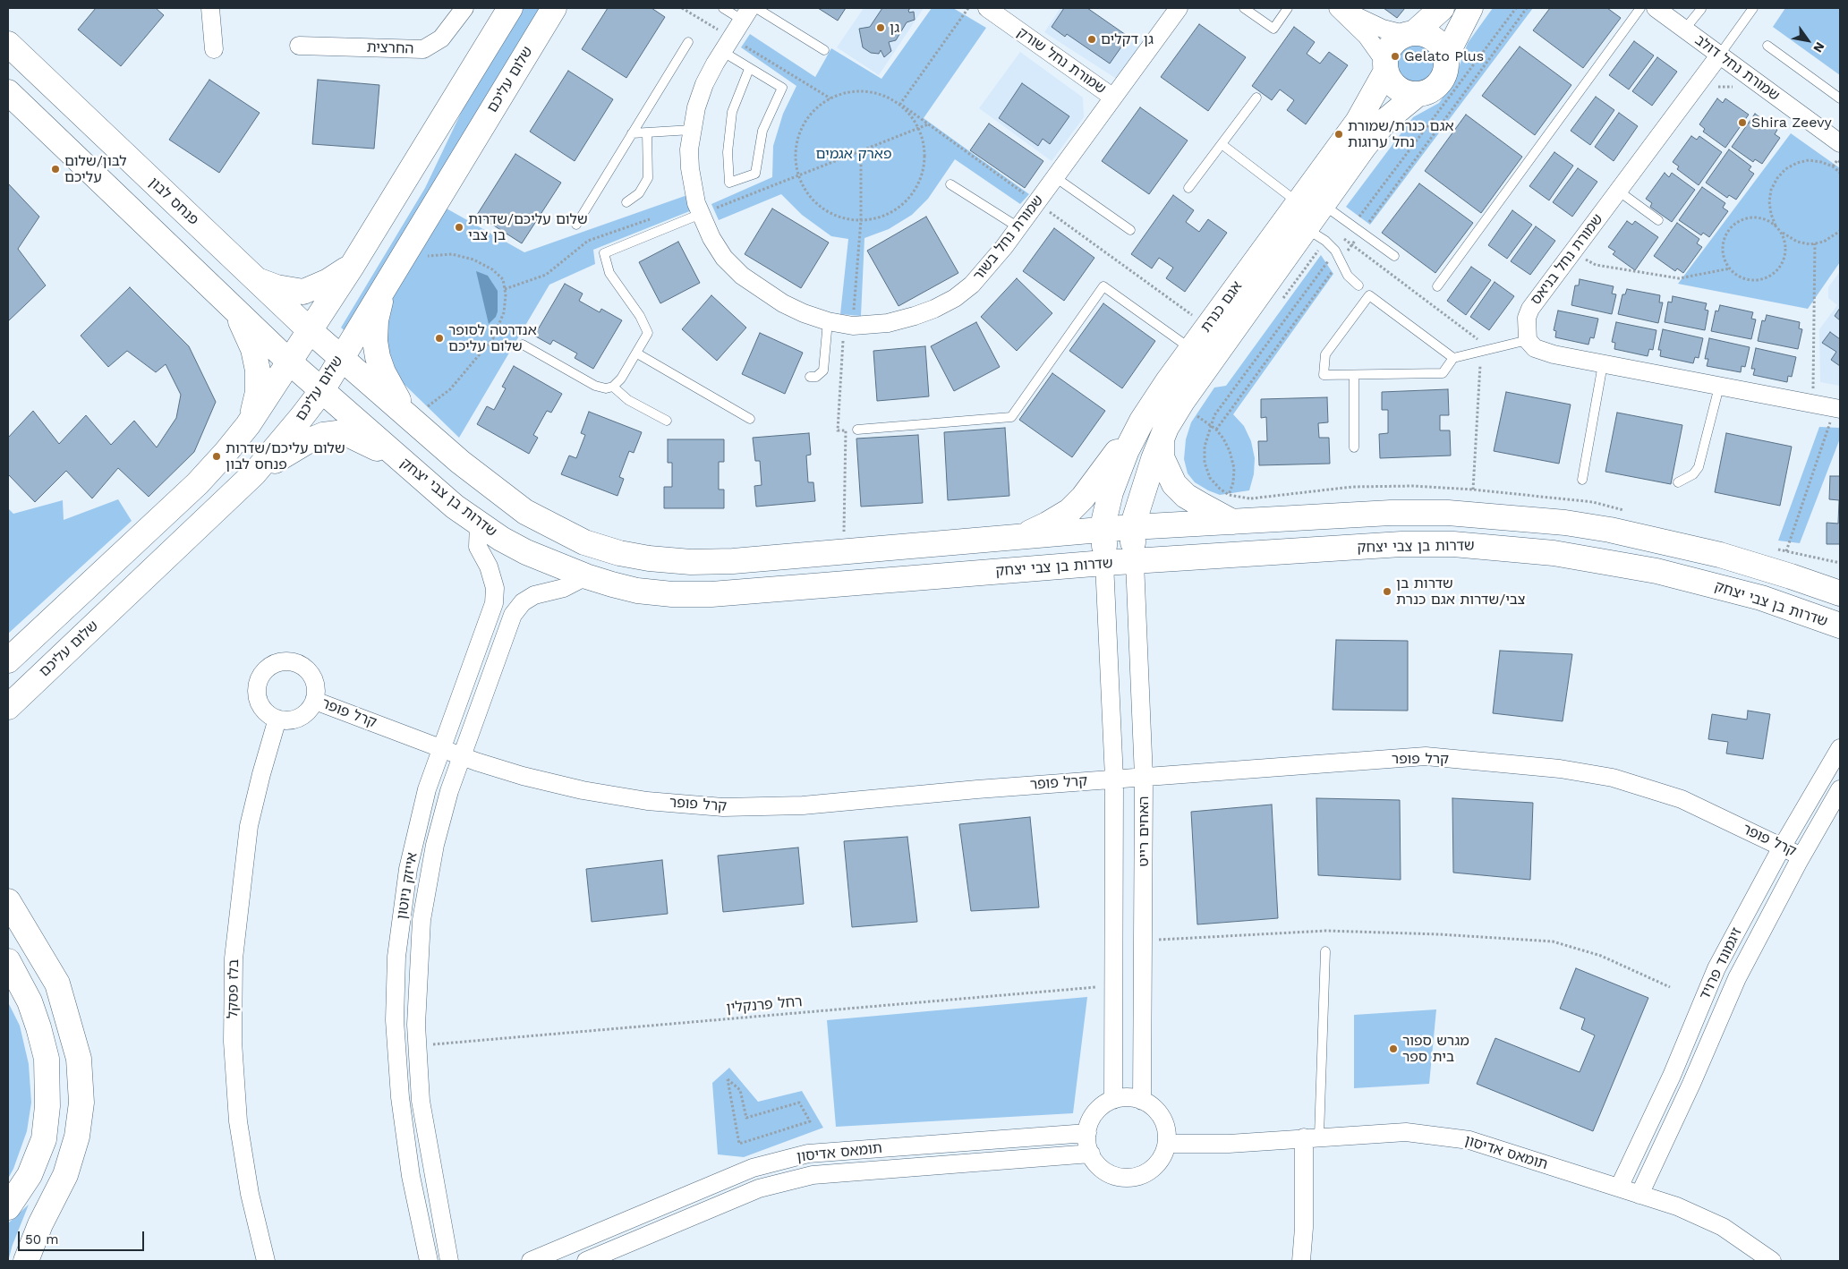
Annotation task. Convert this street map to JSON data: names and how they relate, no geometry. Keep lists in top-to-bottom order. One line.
{"streets":{"main road":["שלום עליכם","פנחס לבון","אגם כנרת","שדרות בן צבי יצחק"],"street":["החרצית","שמורת נחל שורק","שמורת נחל דולב","שמורת נחל בשור","שמורת נחל בניאס","קרל פופר","האחים רייט","אייזק ניוטון","זיגמונד פרויד","בלז פסקל","תומאס אדיסון"],"path":["רחל פרנקלין"]},"crossings":[["שמורת נחל שורק","שמורת נחל בשור"],["שמורת נחל דולב","שמורת נחל בניאס"],["שלום עליכם","פנחס לבון"],["שלום עליכם","שדרות בן צבי יצחק"],["אגם כנרת","שדרות בן צבי יצחק"],["אגם כנרת","האחים רייט"],["שדרות בן צבי יצחק","האחים רייט"],["שדרות בן צבי יצחק","אייזק ניוטון"],["קרל פופר","האחים רייט"],["קרל פופר","אייזק ניוטון"],["קרל פופר","זיגמונד פרויד"],["קרל פופר","בלז פסקל"],["האחים רייט","רחל פרנקלין"],["האחים רייט","תומאס אדיסון"],["אייזק ניוטון","רחל פרנקלין"],["זיגמונד פרויד","תומאס אדיסון"]],"parks":["פארק אגמים"],"places":["גן","גן דקלים","Gelato Plus","Shira Zeevy","אגם כנרת/שמורת נחל ערוגות","לבון/שלום עליכם","שלום עליכם/שדרות בן צבי","אנדרטה לסופר שלום עליכם","שלום עליכם/שדרות פנחס לבון","שדרות בן צבי/שדרות אגם כנרת","מגרש ספור בית ספר"],"scale_bar":"50 m","north":"bottom right"}
